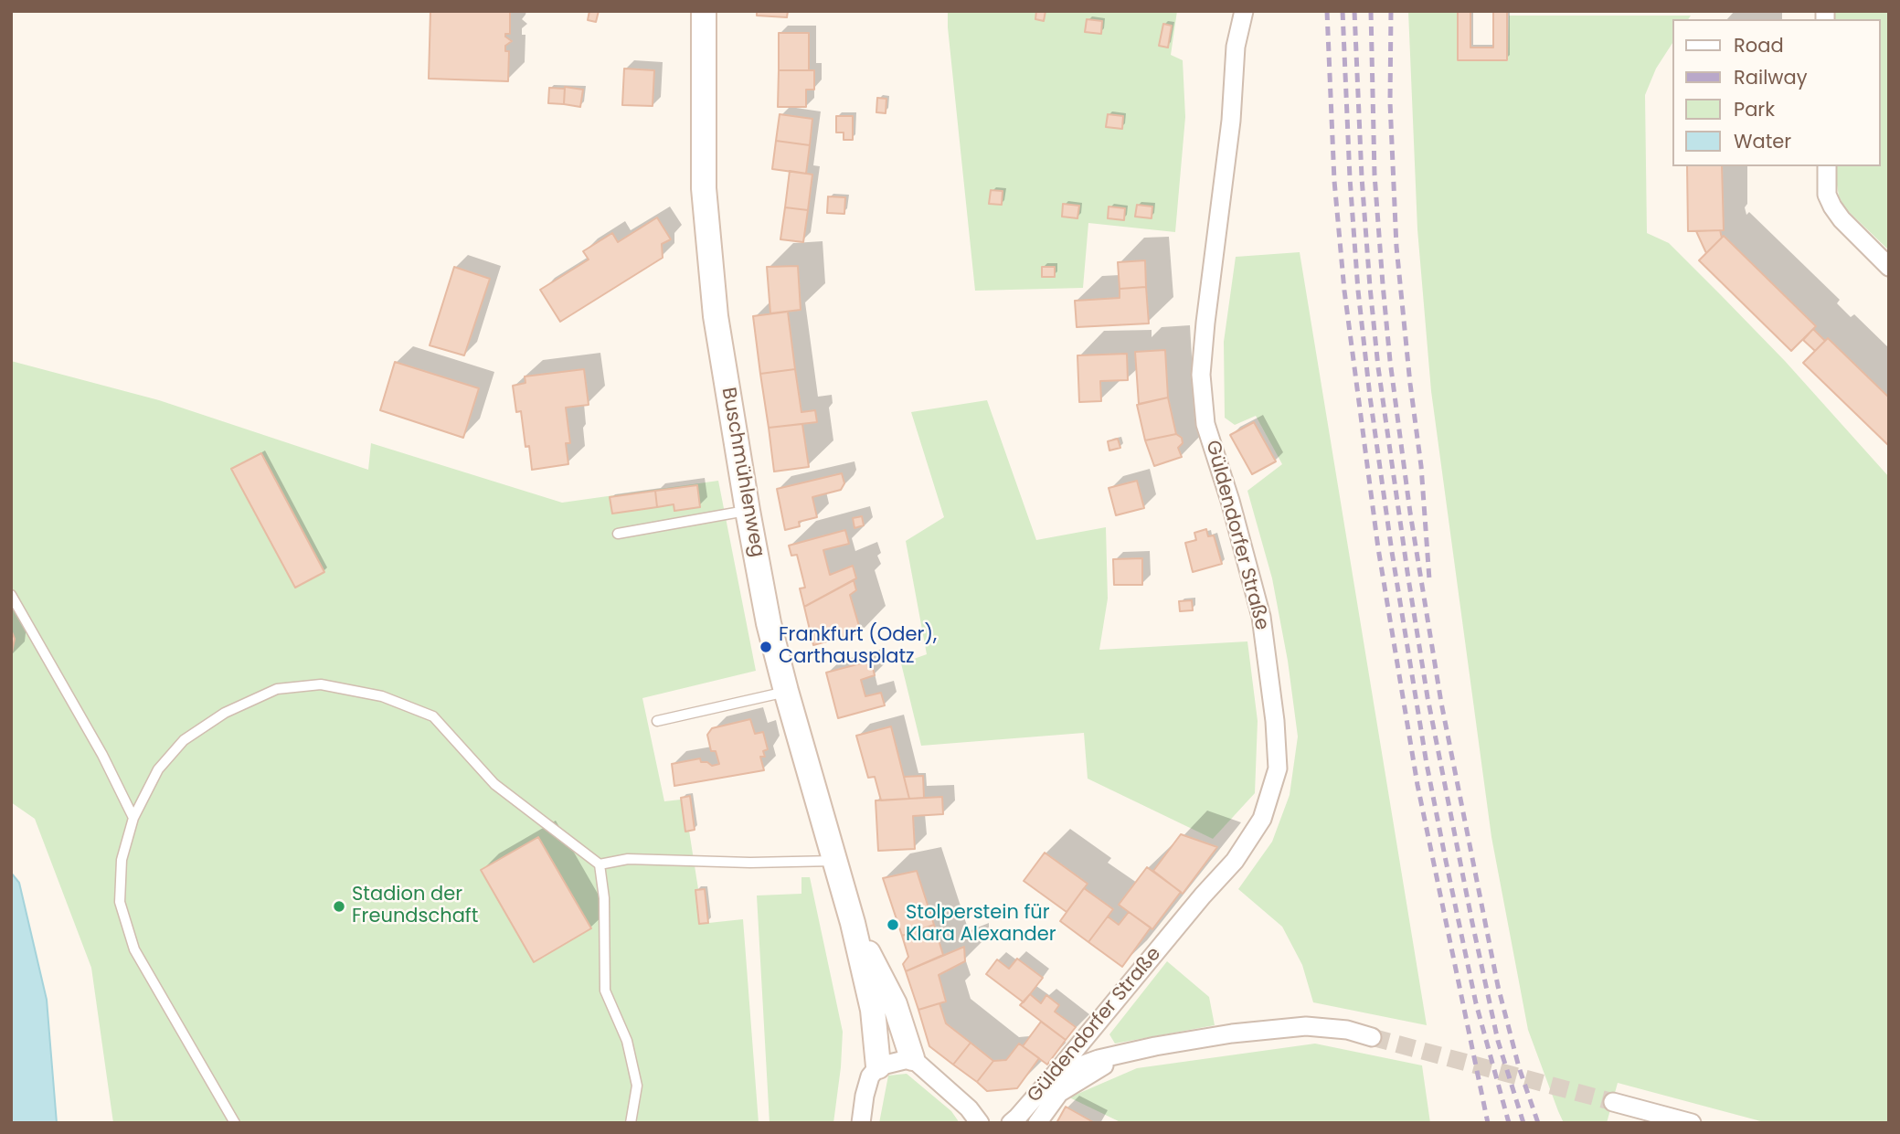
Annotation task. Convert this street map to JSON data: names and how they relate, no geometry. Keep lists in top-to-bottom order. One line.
{"streets":{"street":["Buschmühlenweg","Güldendorfer Straße"]},"places":["Frankfurt (Oder), Carthausplatz","Stadion der Freundschaft","Stolperstein für Klara Alexander"],"legend":["Road","Railway","Park","Water"]}
